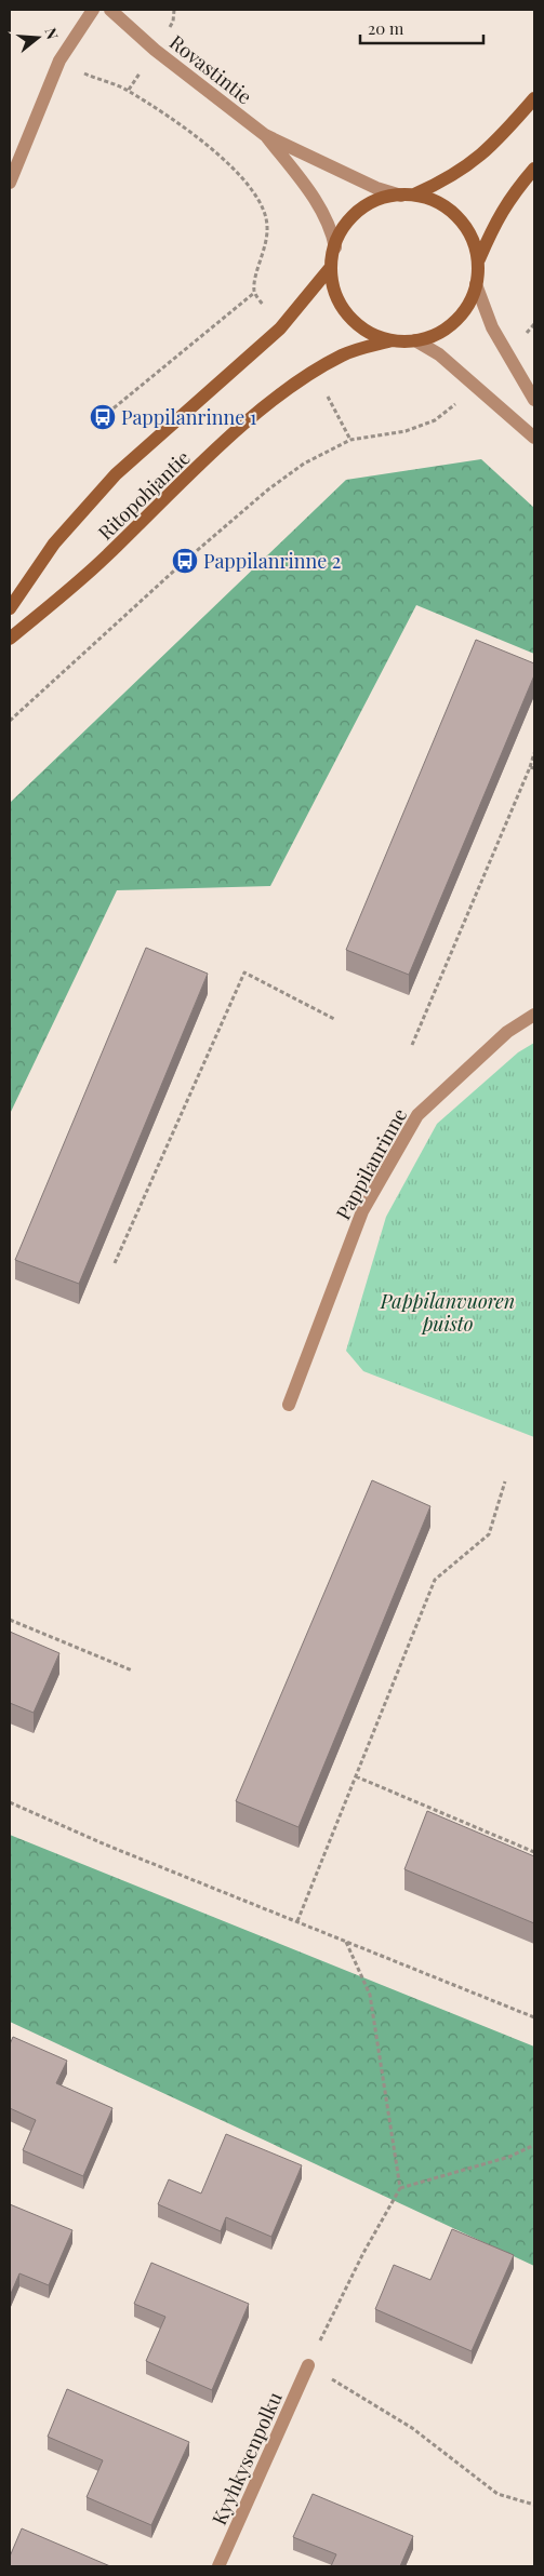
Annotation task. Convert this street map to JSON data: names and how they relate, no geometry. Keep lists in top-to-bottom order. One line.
{"streets":{"main road":["Ritopohjantie"],"street":["Rovastintie","Pappilanrinne","Kyyhkysenpolku"]},"crossings":[["Rovastintie","Ritopohjantie"]],"parks":["Pappilanvuoren puisto"],"places":{"bus stop":["Pappilanrinne 1","Pappilanrinne 2"]},"scale_bar":"20 m","north":"right"}
